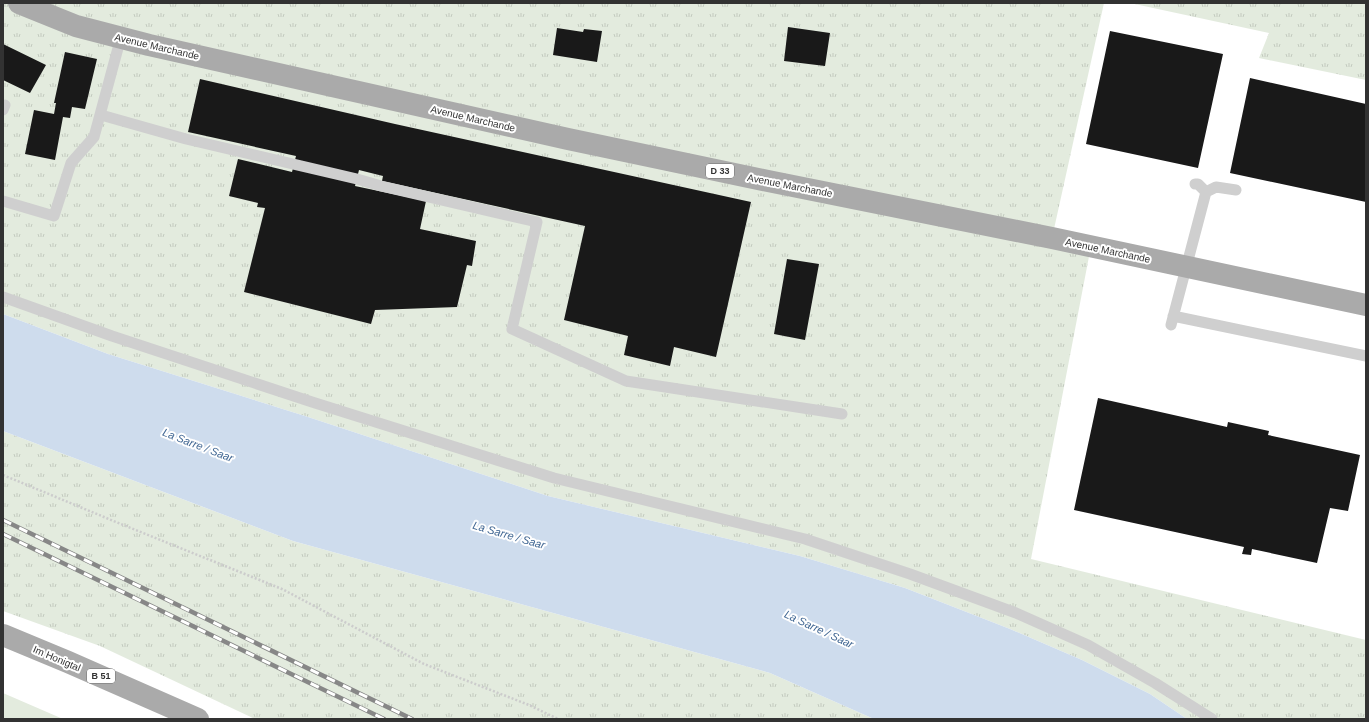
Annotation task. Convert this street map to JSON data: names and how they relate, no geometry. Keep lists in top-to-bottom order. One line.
{"streets":{"main road":["Avenue Marchande","D 33","Im Honigtal","B 51"]},"water":["La Sarre / Saar"]}
